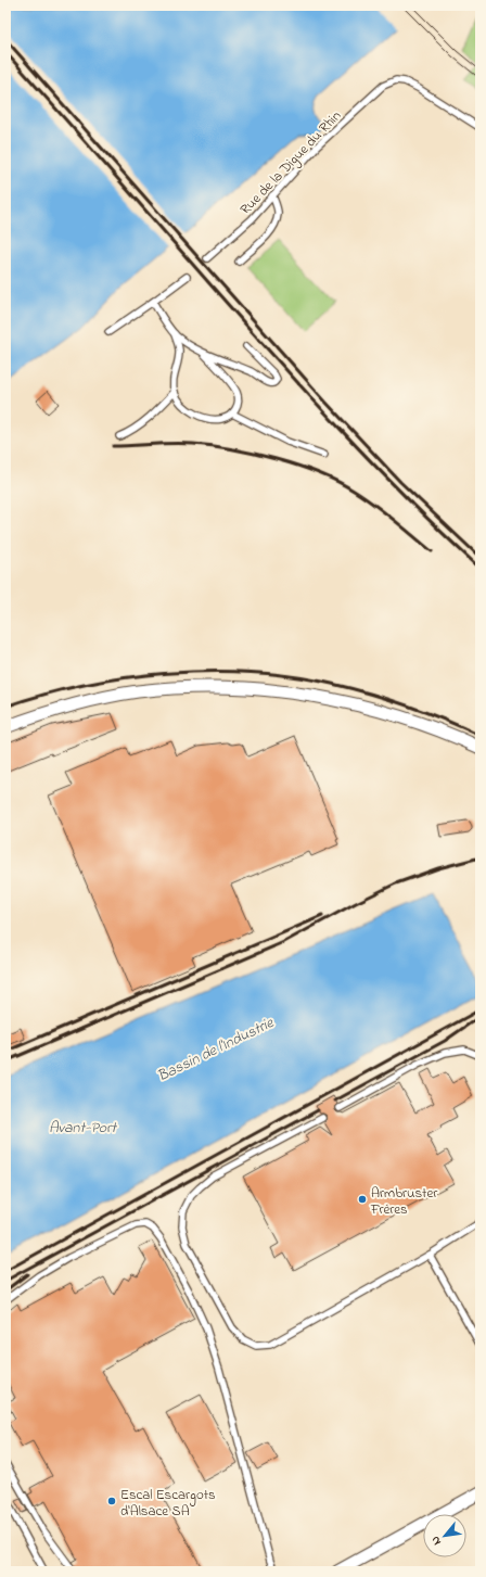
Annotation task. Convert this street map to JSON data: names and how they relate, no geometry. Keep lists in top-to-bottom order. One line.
{"streets":{"lane":["Rue de la Digue du Rhin"]},"water":["Bassin de l'Industrie","Avant-Port"],"places":["Armbruster Frères","Escal Escargots d'Alsace SA"],"north":"bottom left"}
